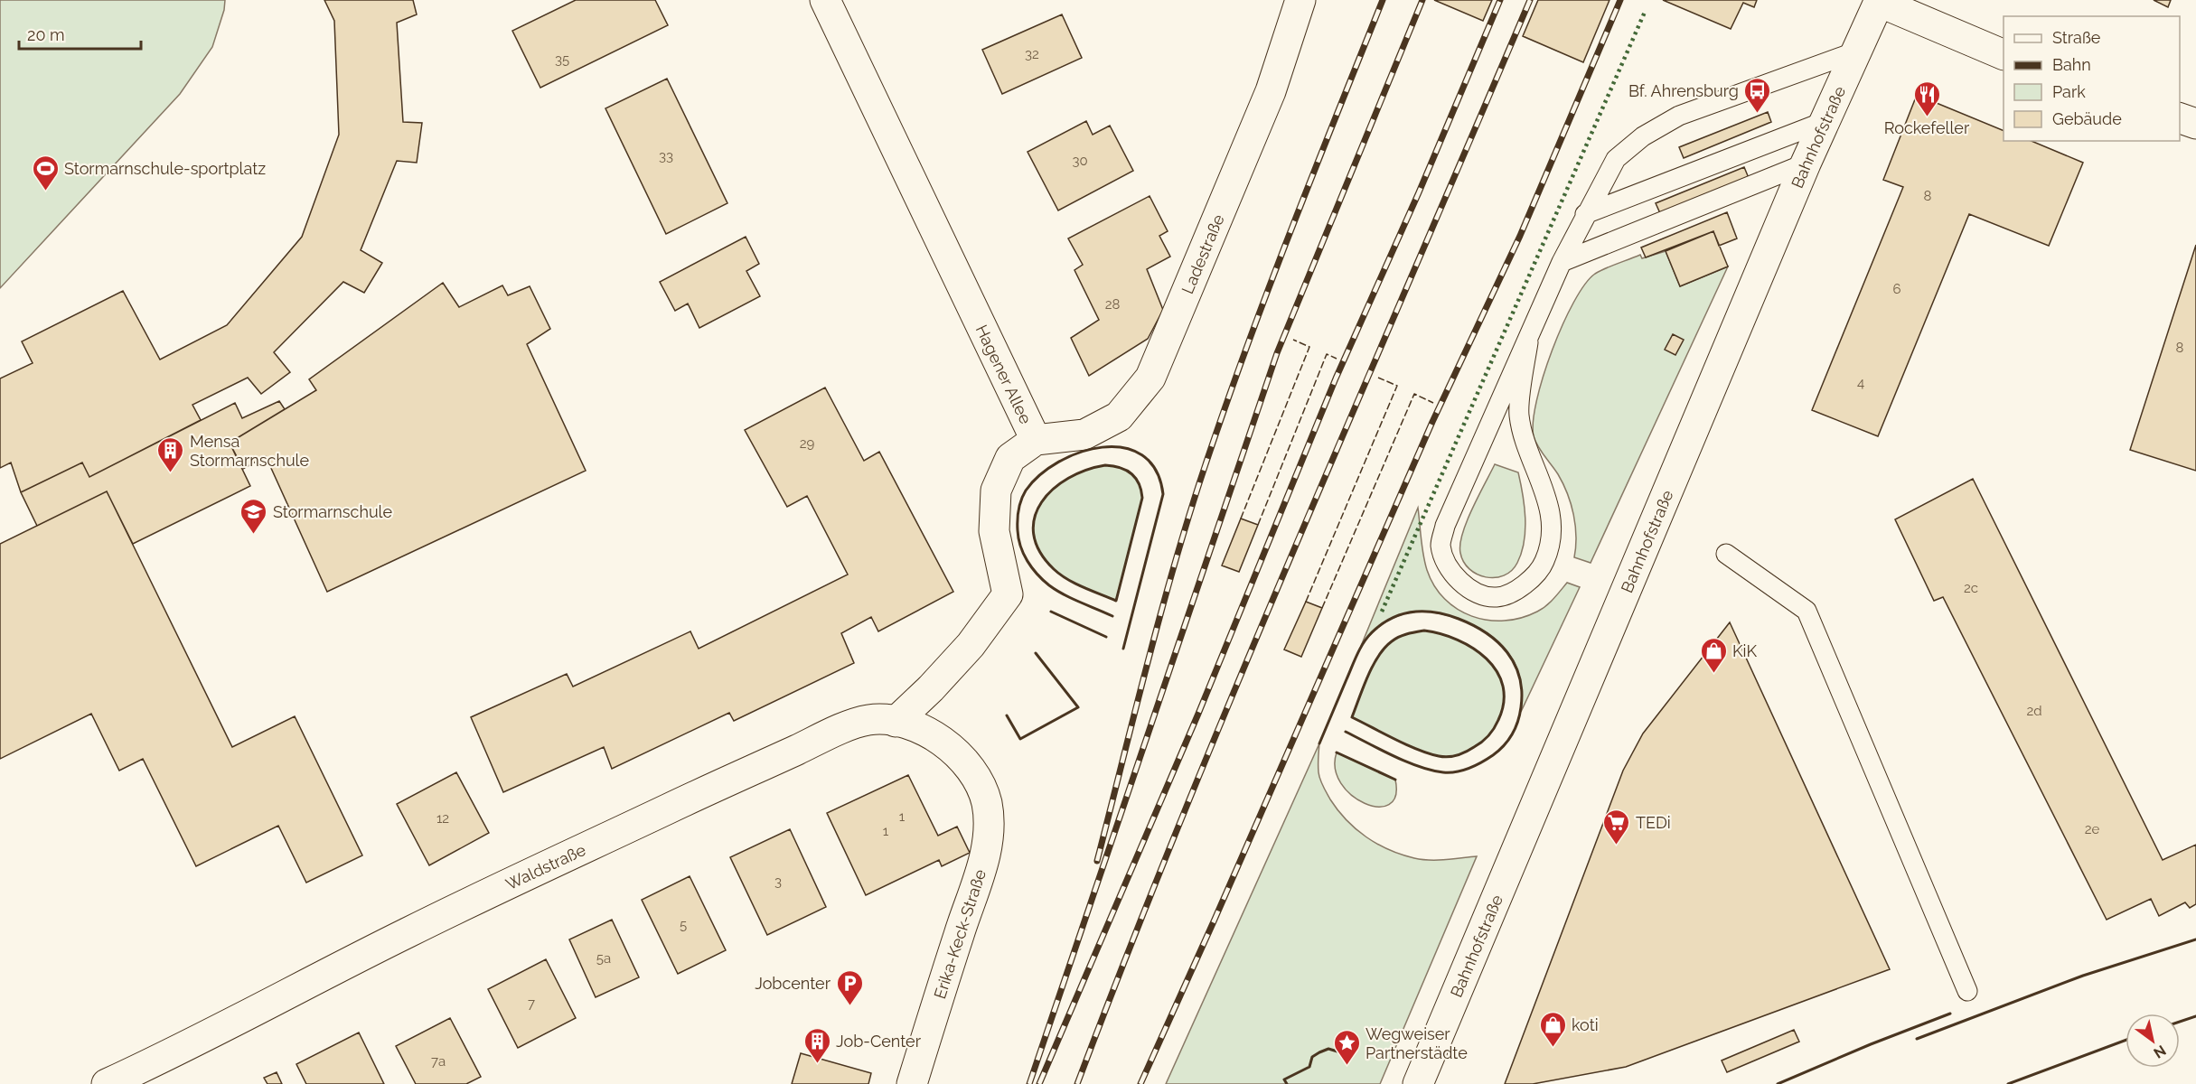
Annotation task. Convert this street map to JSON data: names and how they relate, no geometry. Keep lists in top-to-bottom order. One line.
{"streets":{"street":["Bahnhofstraße","Ladestraße","Hagener Allee","Waldstraße","Erika-Keck-Straße"]},"crossings":[["Ladestraße","Hagener Allee"],["Hagener Allee","Waldstraße"],["Waldstraße","Erika-Keck-Straße"]],"places":{"bus stop":["Bf. Ahrensburg"],"restaurant":["Rockefeller"],"sports":["Stormarnschule-sportplatz"],"building":["Mensa Stormarnschule","Job-Center"],"school or university":["Stormarnschule"],"shop":["KiK","koti"],"supermarket":["TEDi"],"parking":["Jobcenter"],"place":["Wegweiser Partnerstädte"]},"house_numbers":["32","35","33","30","8","6","28","8","4","29","2c","2d","1","12","2e","1","3","5","5a","7","7a"],"legend":["Straße","Bahn","Park","Gebäude"],"scale_bar":"20 m","north":"bottom right"}
